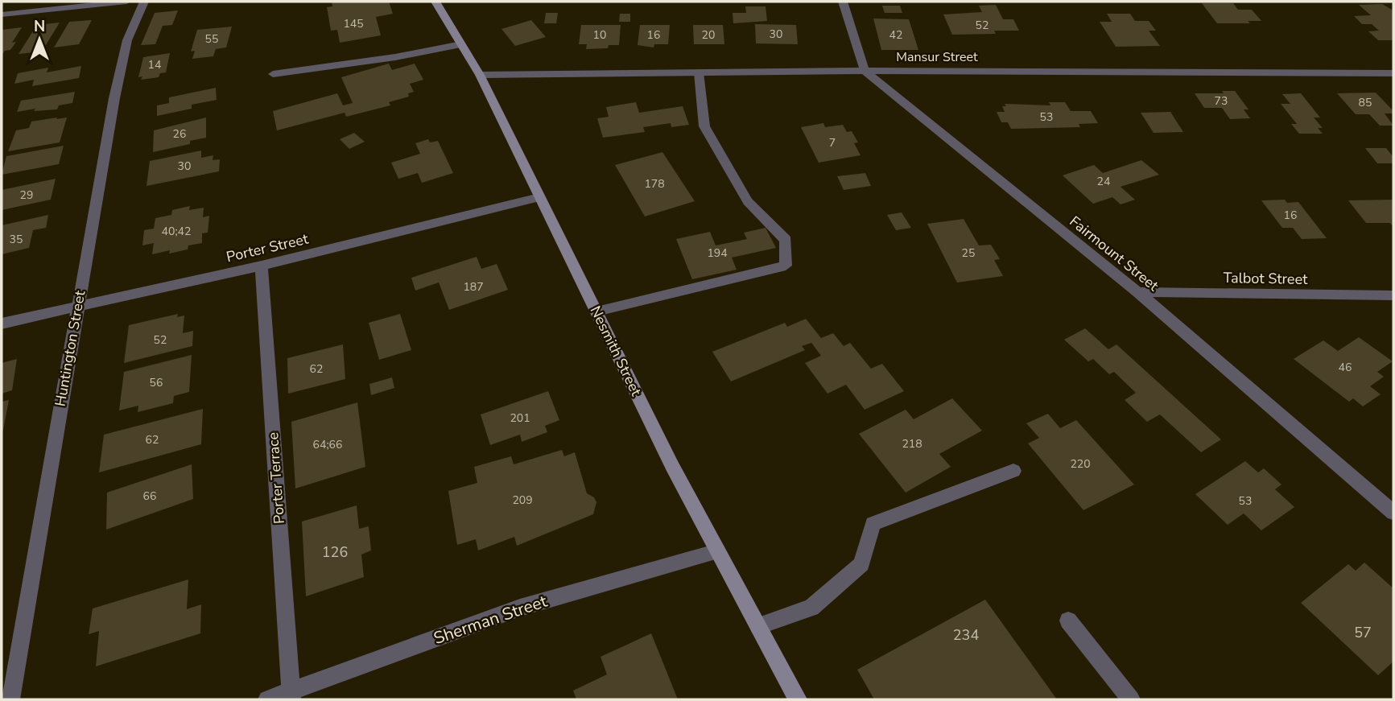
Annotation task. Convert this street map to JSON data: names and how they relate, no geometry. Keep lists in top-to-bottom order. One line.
{"streets":{"main road":["Nesmith Street"],"street":["Mansur Street","Porter Street","Fairmount Street","Talbot Street","Huntington Street","Porter Terrace","Sherman Street"]},"crossings":[["Mansur Street","Fairmount Street"],["Mansur Street","Nesmith Street"],["Porter Street","Huntington Street"],["Porter Street","Nesmith Street"],["Porter Street","Porter Terrace"],["Fairmount Street","Talbot Street"],["Nesmith Street","Sherman Street"],["Porter Terrace","Sherman Street"]],"house_numbers":["145","52","30","10","16","20","42","55","14","73","85","53","26","7","30","24","178","29","16","40;42","35","194","25","187","52","46","62","56","201","62","218","64;66","220","66","209","53","126","57","234"],"north":"top"}
